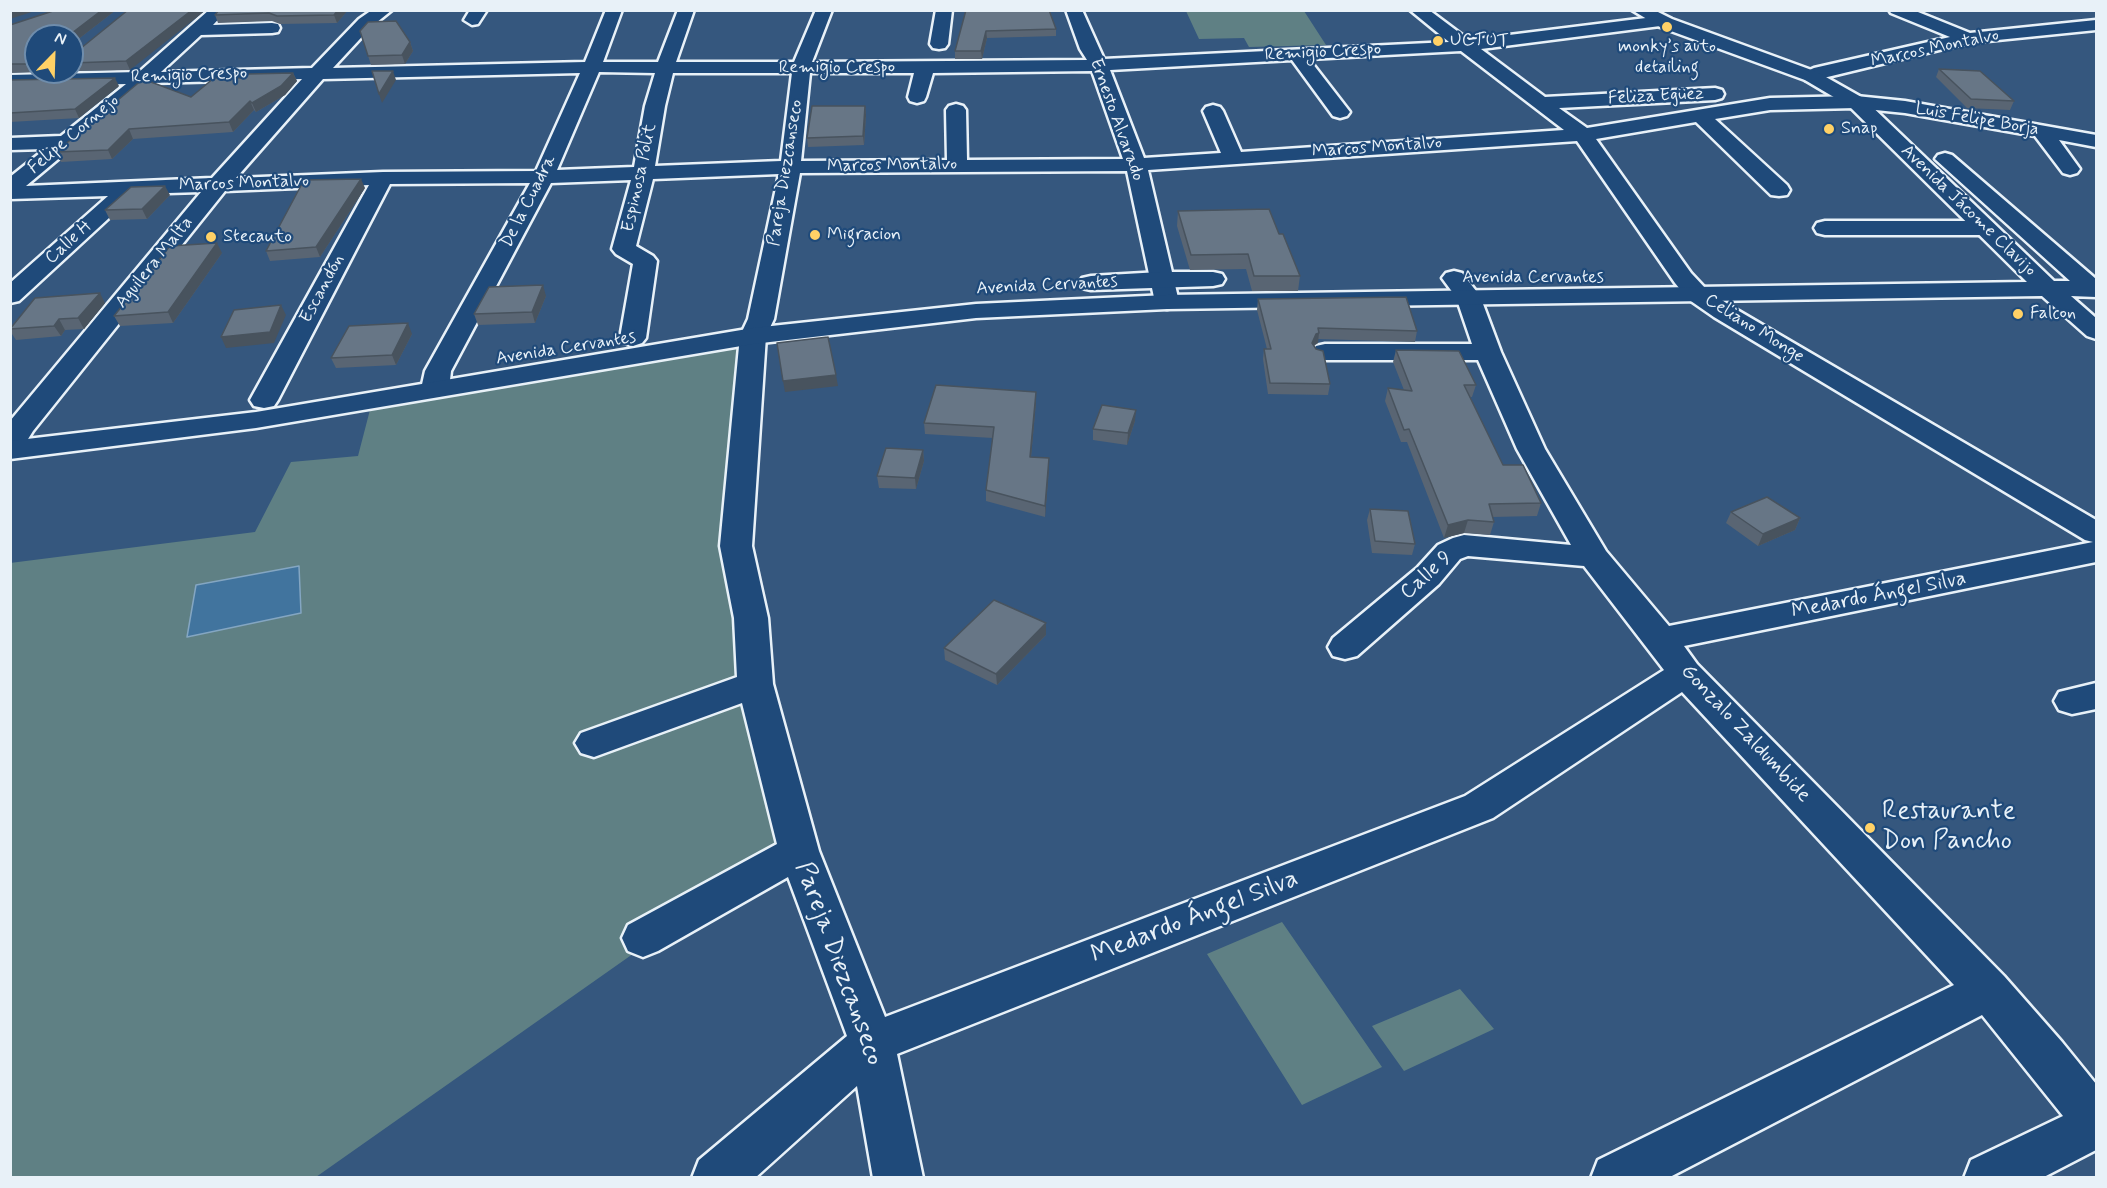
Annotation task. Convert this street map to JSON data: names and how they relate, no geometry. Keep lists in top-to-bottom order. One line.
{"streets":{"street":["Marcos Montalvo","Remigio Crespo","Feliza Egüez","Ernesto Alvarado","Luis Felipe Borja","Felipe Cornejo","Pareja Diezcanseco","Espinosa Polit","De la Cuadra","Avenida Jácome Clavijo","Calle H","Aguilera Malta","Avenida Cervantes","Escandón","Celiano Monge","Calle 9","Medardo Ángel Silva","Gonzalo Zaldumbide"]},"crossings":[["Marcos Montalvo","Feliza Egüez"],["Marcos Montalvo","Ernesto Alvarado"],["Marcos Montalvo","Luis Felipe Borja"],["Marcos Montalvo","Pareja Diezcanseco"],["Marcos Montalvo","Espinosa Polit"],["Marcos Montalvo","De la Cuadra"],["Marcos Montalvo","Avenida Jácome Clavijo"],["Marcos Montalvo","Calle H"],["Marcos Montalvo","Aguilera Malta"],["Marcos Montalvo","Escandón"],["Marcos Montalvo","Celiano Monge"],["Remigio Crespo","Ernesto Alvarado"],["Remigio Crespo","Felipe Cornejo"],["Remigio Crespo","Pareja Diezcanseco"],["Remigio Crespo","Espinosa Polit"],["Remigio Crespo","De la Cuadra"],["Remigio Crespo","Avenida Jácome Clavijo"],["Remigio Crespo","Aguilera Malta"],["Remigio Crespo","Celiano Monge"],["Feliza Egüez","Celiano Monge"],["Ernesto Alvarado","Avenida Cervantes"],["Luis Felipe Borja","Avenida Jácome Clavijo"],["Pareja Diezcanseco","Avenida Cervantes"],["Pareja Diezcanseco","Medardo Ángel Silva"],["Espinosa Polit","Avenida Cervantes"],["De la Cuadra","Avenida Cervantes"],["Avenida Jácome Clavijo","Avenida Cervantes"],["Aguilera Malta","Avenida Cervantes"],["Avenida Cervantes","Escandón"],["Avenida Cervantes","Celiano Monge"],["Avenida Cervantes","Gonzalo Zaldumbide"],["Calle 9","Gonzalo Zaldumbide"],["Medardo Ángel Silva","Gonzalo Zaldumbide"]],"places":["monky’s auto detailing","UCTUT","Snap","Migracion","Stecauto","Falcon","Restaurante Don Pancho"],"north":"top right"}
